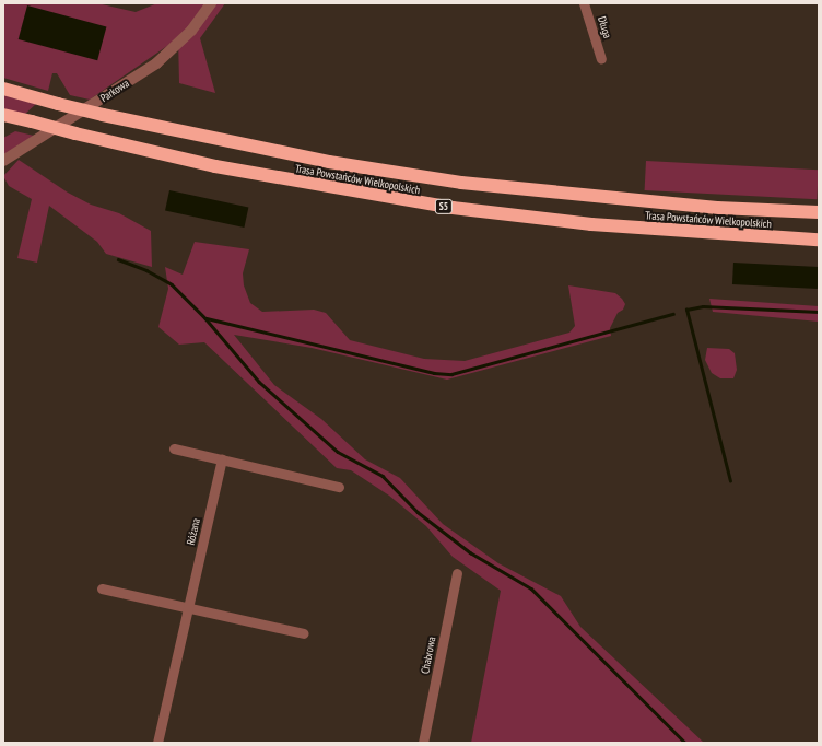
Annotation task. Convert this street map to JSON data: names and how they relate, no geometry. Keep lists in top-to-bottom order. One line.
{"streets":{"highway":["Trasa Powstańców Wielkopolskich","S5"],"street":["Długa","Parkowa","Różana","Chabrowa"]}}
